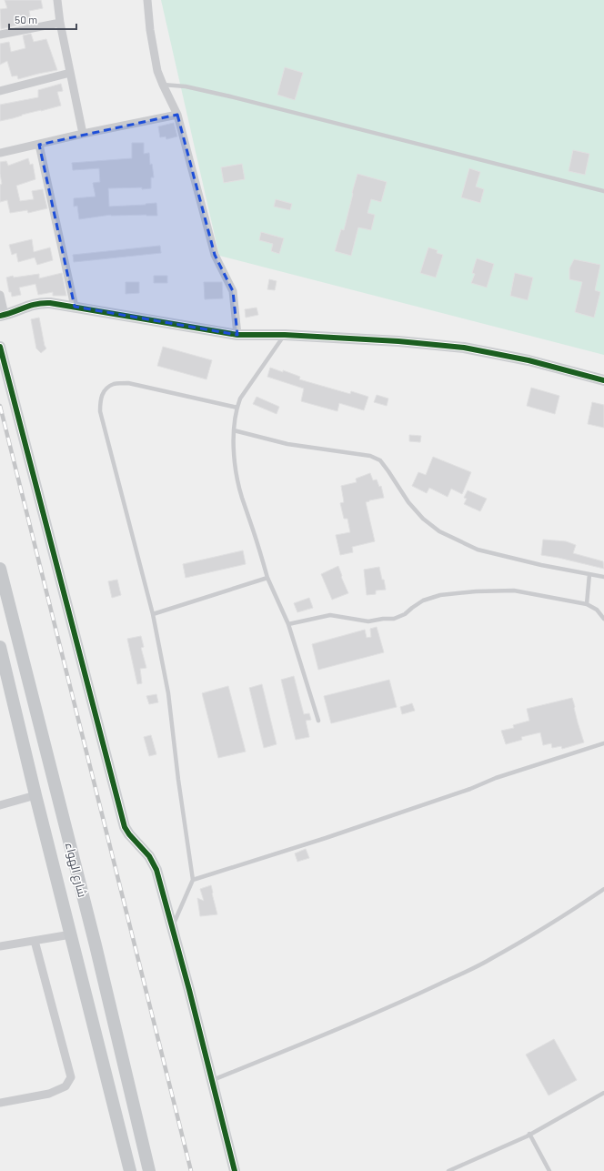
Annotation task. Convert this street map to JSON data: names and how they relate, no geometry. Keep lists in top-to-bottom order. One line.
{"streets":{"main road":["شارع الهواء"]},"scale_bar":"50 m"}
